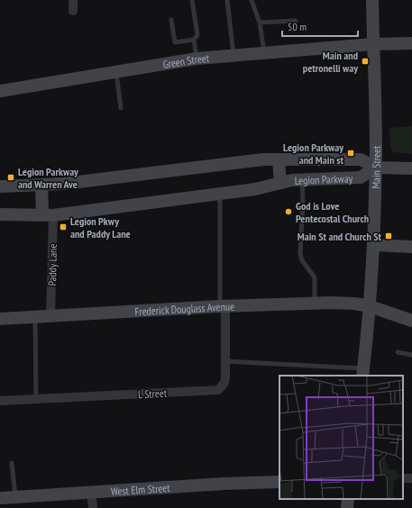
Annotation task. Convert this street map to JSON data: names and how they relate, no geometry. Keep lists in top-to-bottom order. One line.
{"streets":{"main road":["Green Street","Main Street","Legion Parkway","Frederick Douglass Avenue","West Elm Street"],"street":["Paddy Lane","L Street"]},"crossings":[["Green Street","Main Street"],["Main Street","Legion Parkway"],["Main Street","Frederick Douglass Avenue"],["Legion Parkway","Paddy Lane"],["Paddy Lane","Frederick Douglass Avenue"],["Frederick Douglass Avenue","L Street"]],"places":{"transit":["Main and petronelli way","Legion Parkway and Main st","Legion Parkway and Warren Ave","Legion Pkwy and Paddy Lane","Main St and Church St"],"other":["God is Love Pentecostal Church"]},"scale_bar":"50 m"}
